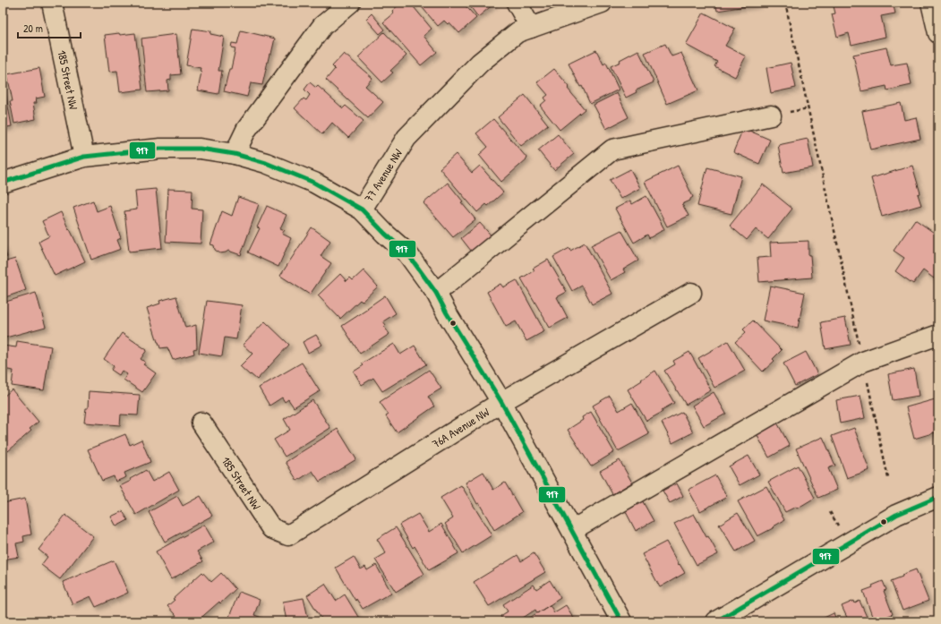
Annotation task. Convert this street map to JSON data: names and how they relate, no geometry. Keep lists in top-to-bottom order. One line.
{"streets":{"street":["185 Street NW","77 Avenue NW","76A Avenue NW"]},"crossings":[["185 Street NW","77 Avenue NW"],["185 Street NW","76A Avenue NW"]],"lines":["transit line 917"],"scale_bar":"20 m"}
